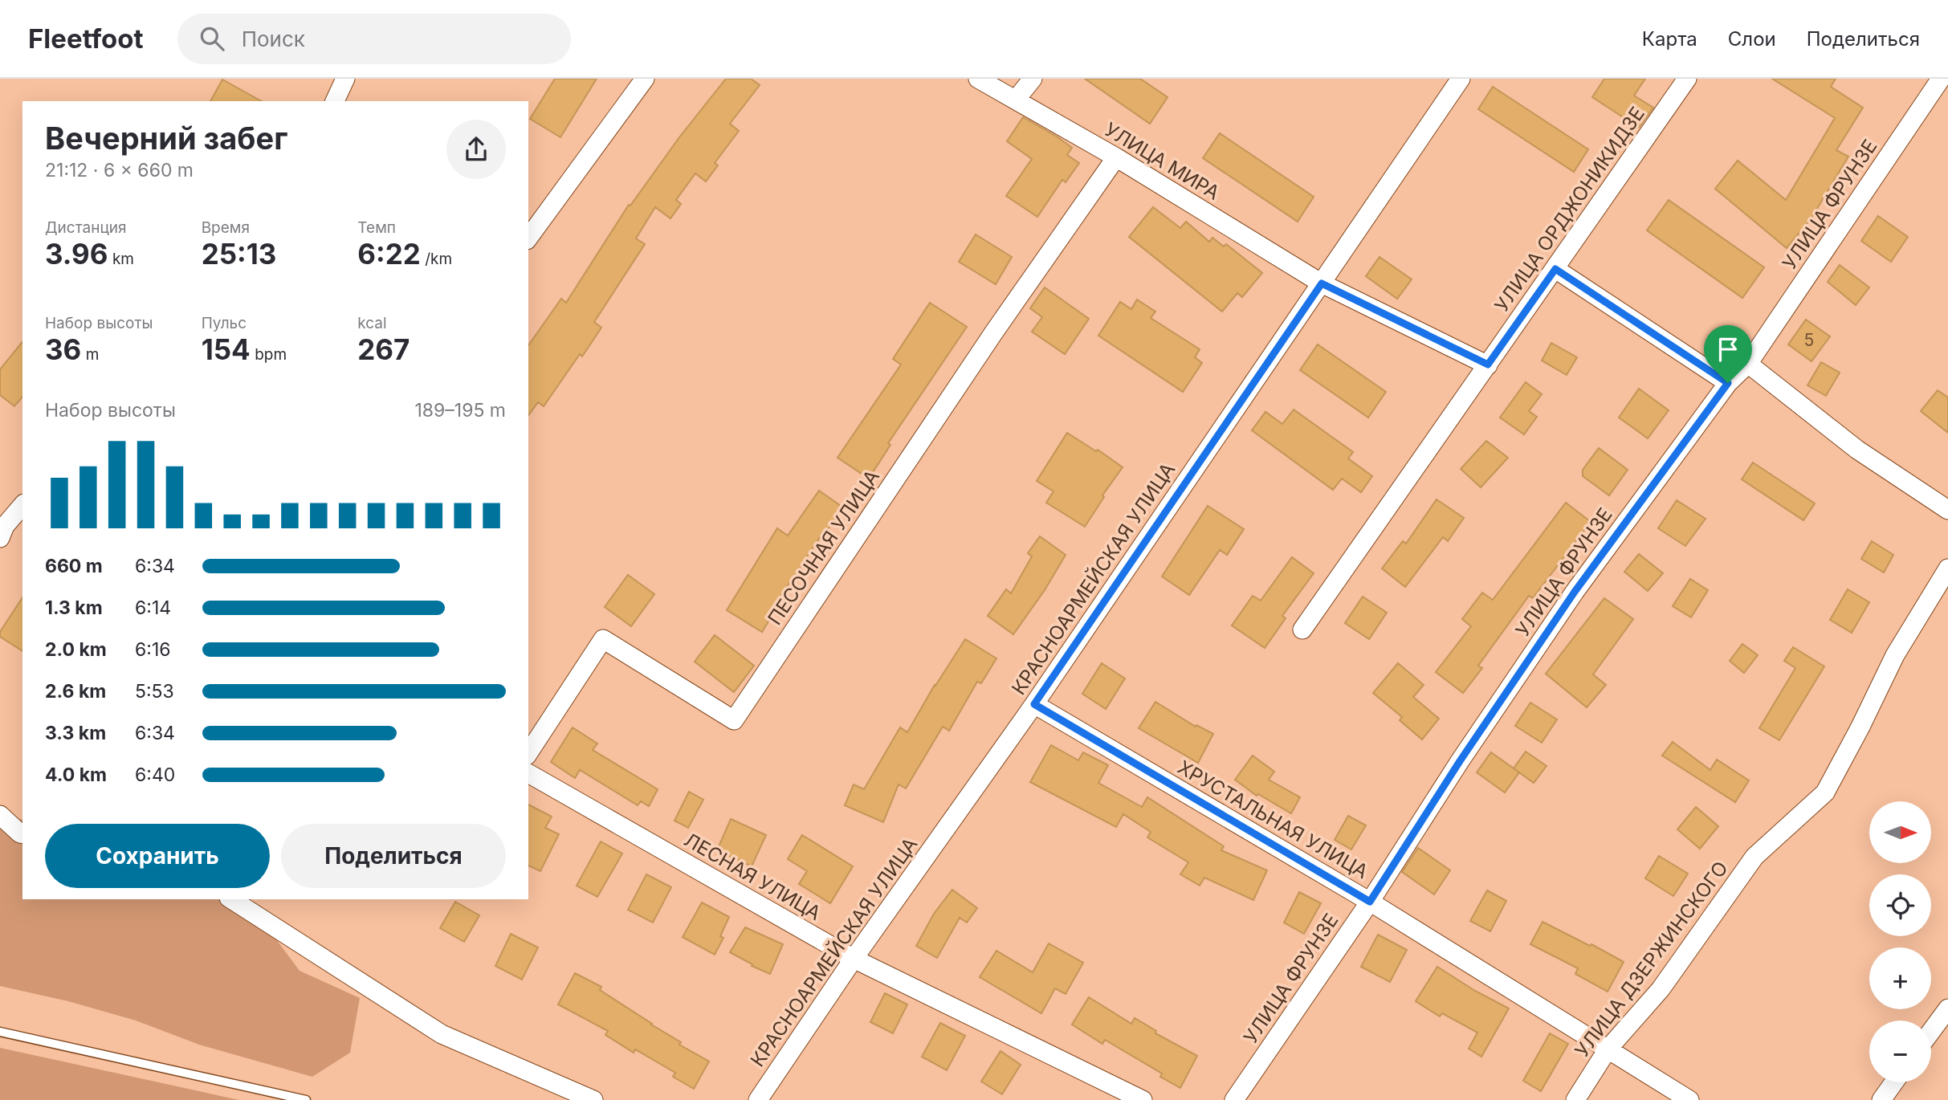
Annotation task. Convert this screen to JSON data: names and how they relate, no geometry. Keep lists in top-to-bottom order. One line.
{"streets":{"street":["УЛИЦА МИРА","УЛИЦА ФРУНЗЕ","УЛИЦА ОРДЖОНИКИДЗЕ","ПЕСОЧНАЯ УЛИЦА","КРАСНОАРМЕЙСКАЯ УЛИЦА","ХРУСТАЛЬНАЯ УЛИЦА","ЛЕСНАЯ УЛИЦА","УЛИЦА ДЗЕРЖИНСКОГО"]},"crossings":[["УЛИЦА МИРА","ПЕСОЧНАЯ УЛИЦА"],["УЛИЦА МИРА","КРАСНОАРМЕЙСКАЯ УЛИЦА"],["УЛИЦА ФРУНЗЕ","ХРУСТАЛЬНАЯ УЛИЦА"],["КРАСНОАРМЕЙСКАЯ УЛИЦА","ХРУСТАЛЬНАЯ УЛИЦА"],["КРАСНОАРМЕЙСКАЯ УЛИЦА","ЛЕСНАЯ УЛИЦА"],["ХРУСТАЛЬНАЯ УЛИЦА","УЛИЦА ДЗЕРЖИНСКОГО"]],"house_numbers":["5"],"north":"right","page":{"header":"Fleetfoot","search":"Поиск","nav":["Карта","Слои","Поделиться"],"heading":["Вечерний забег","21:12 · 6 × 660 m"],"stats":[["Дистанция","3.96 km"],["Время","25:13"],["Темп","6:22 /km"],["Набор высоты","36 m"],["Пульс","154 bpm"],["kcal","267"]],"chart":["Набор высоты","189–195 m"],"list":[{"name":"660 m","note":"6:34"},{"name":"1.3 km","note":"6:14"},{"name":"2.0 km","note":"6:16"},{"name":"2.6 km","note":"5:53"},{"name":"3.3 km","note":"6:34"},{"name":"4.0 km","note":"6:40"}],"map_buttons":["+","−"],"buttons":["Сохранить","Поделиться"]}}
